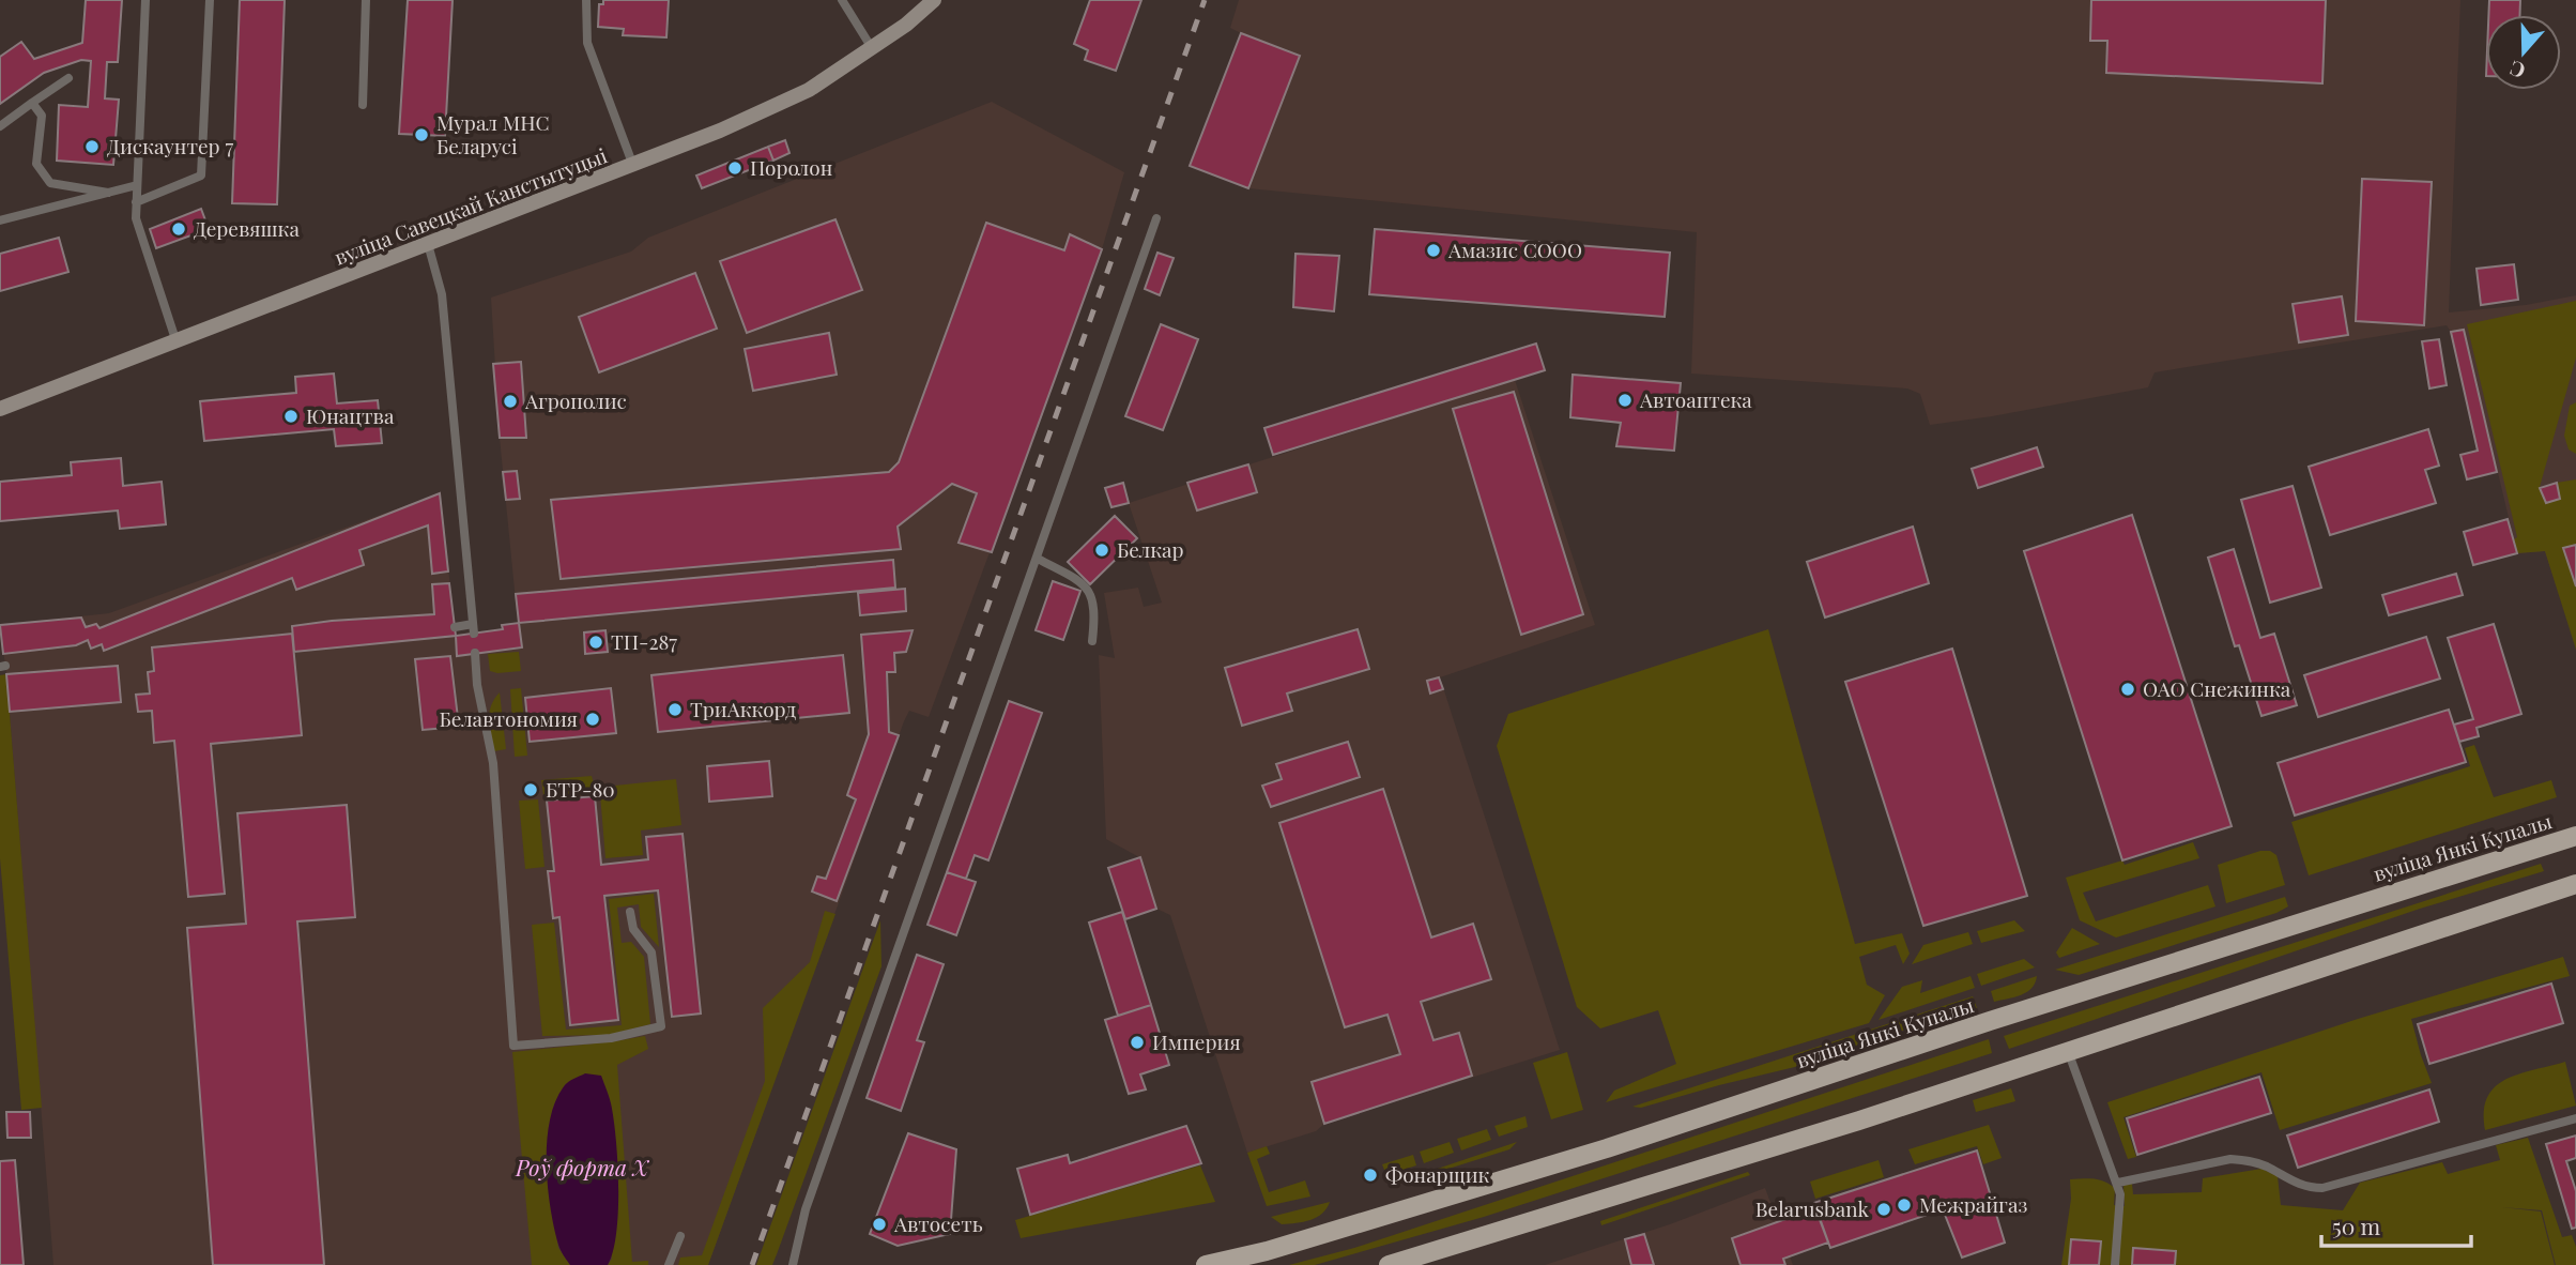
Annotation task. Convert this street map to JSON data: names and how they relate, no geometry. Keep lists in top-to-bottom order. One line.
{"streets":{"main road":["вуліца Савецкай Канстытуцыі","вуліца Янкі Купалы"]},"water":["Роў форта X"],"places":["Мурал МНС Беларусі","Дискаунтер 7","Поролон","Деревяшка","Амазис СООО","Автоаптека","Агрополис","Юнацтва","Белкар","ТП-287","ОАО Снежинка","ТриАккорд","Белавтономия","БТР-80","Империя","Фонарщик","Межрайгаз","Belarusbank","Автосеть"],"scale_bar":"50 m","north":"bottom"}
